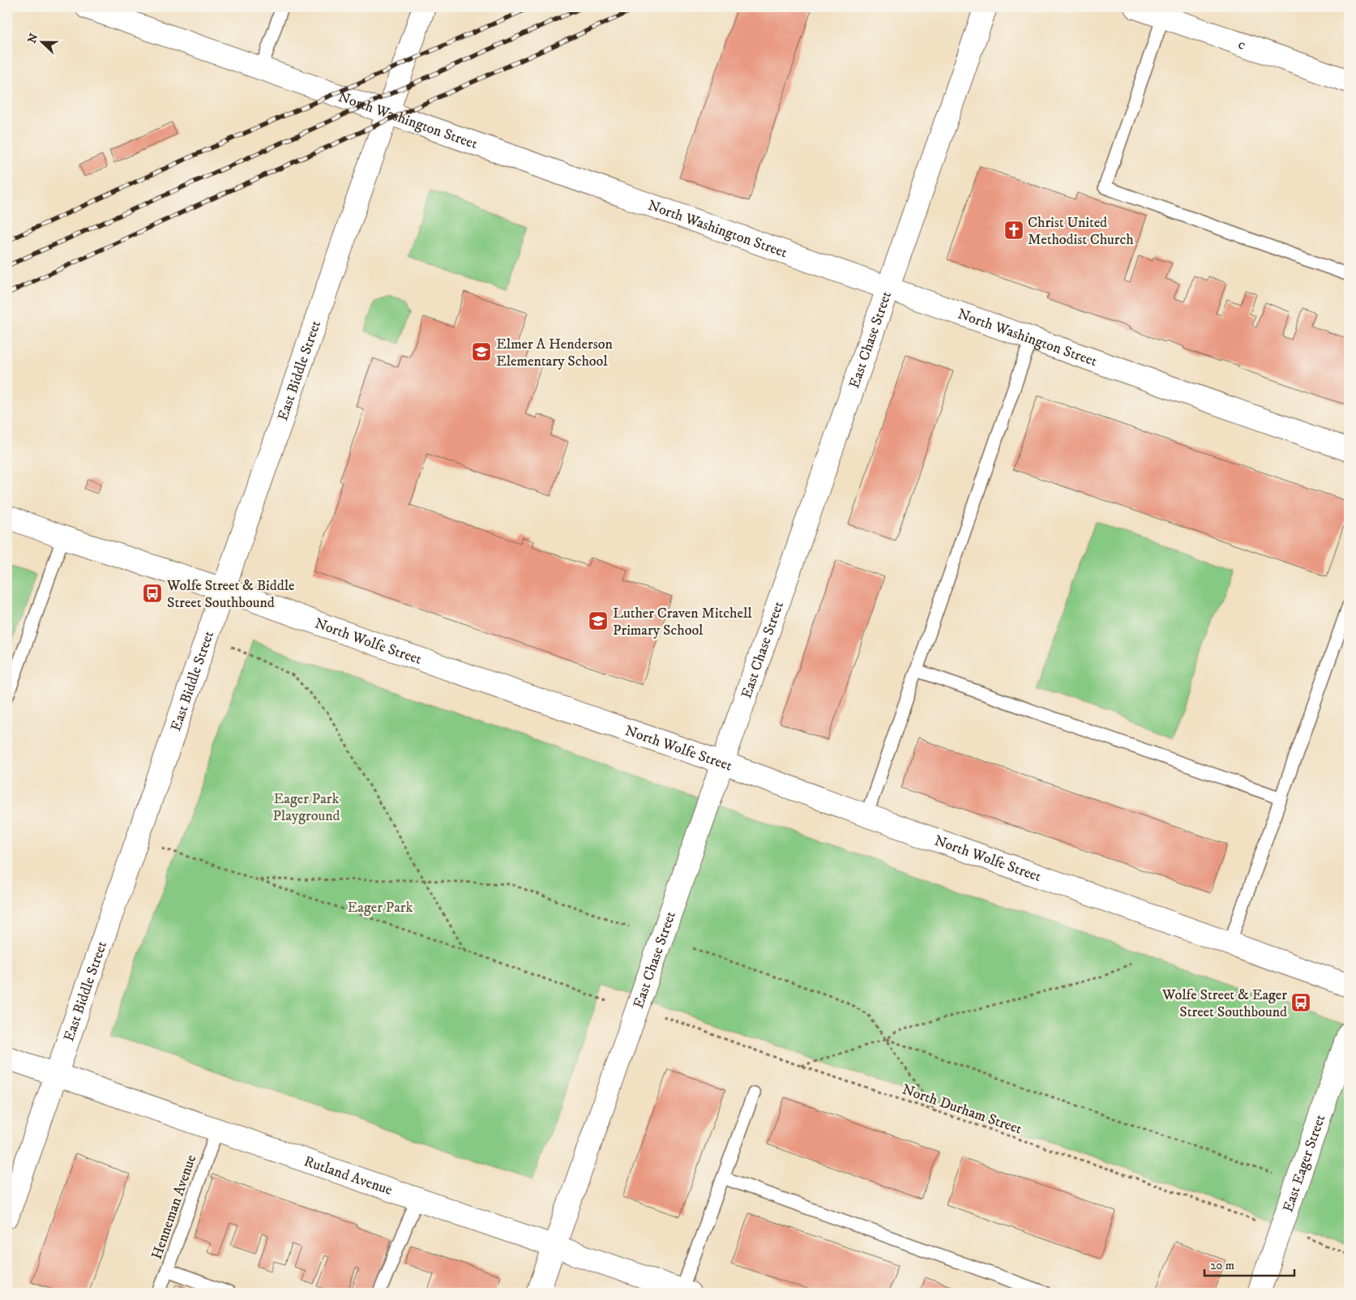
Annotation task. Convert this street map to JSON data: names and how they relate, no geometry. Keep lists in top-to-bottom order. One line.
{"streets":{"street":["c","North Washington Street","East Chase Street","East Biddle Street","North Wolfe Street","East Eager Street","Rutland Avenue"],"lane":["Henneman Avenue"],"path":["North Durham Street"]},"crossings":[["North Washington Street","East Chase Street"],["North Washington Street","East Biddle Street"],["East Chase Street","North Wolfe Street"],["East Chase Street","North Durham Street"],["East Chase Street","Rutland Avenue"],["East Biddle Street","North Wolfe Street"],["East Biddle Street","Rutland Avenue"],["North Durham Street","East Eager Street"],["Rutland Avenue","Henneman Avenue"]],"parks":["Eager Park Playground","Eager Park"],"places":{"church":["Christ United Methodist Church"],"school or university":["Elmer A Henderson Elementary School","Luther Craven Mitchell Primary School"],"bus stop":["Wolfe Street & Biddle Street Southbound","Wolfe Street & Eager Street Southbound"]},"scale_bar":"20 m","north":"left"}
